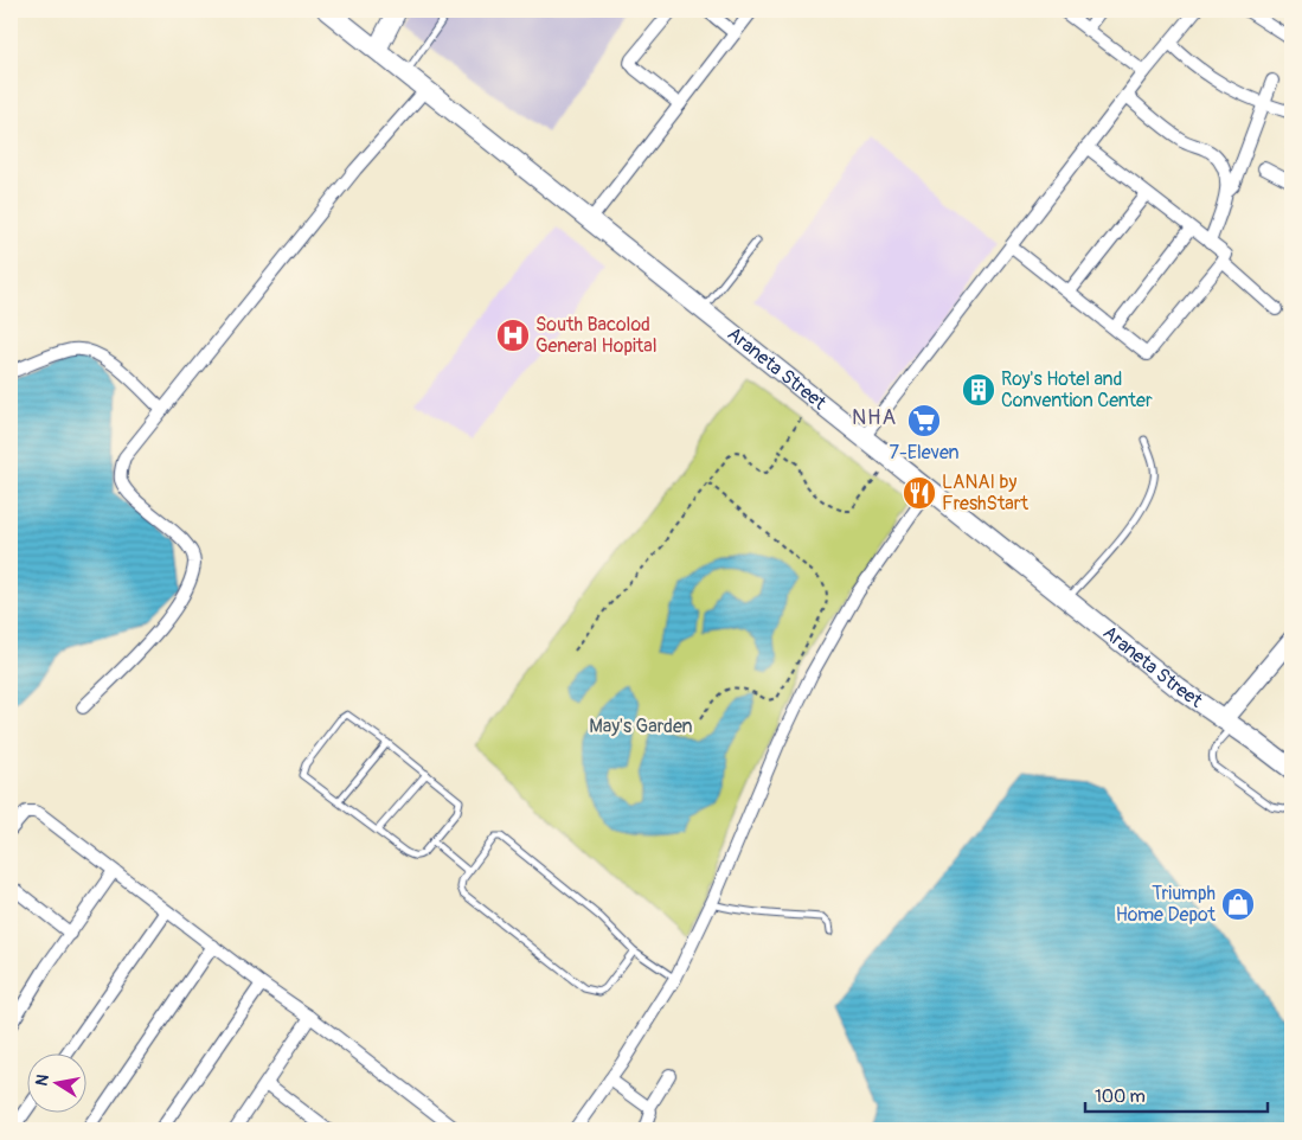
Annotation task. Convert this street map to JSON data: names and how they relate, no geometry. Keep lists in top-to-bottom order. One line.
{"streets":{"main road":["Araneta Street"]},"districts":["NHA"],"parks":["May's Garden"],"places":{"hospital":["South Bacolod General Hopital"],"building":["Roy's Hotel and Convention Center"],"supermarket":["7-Eleven"],"restaurant":["LANAI by FreshStart"],"shop":["Triumph Home Depot"]},"scale_bar":"100 m","north":"left"}
